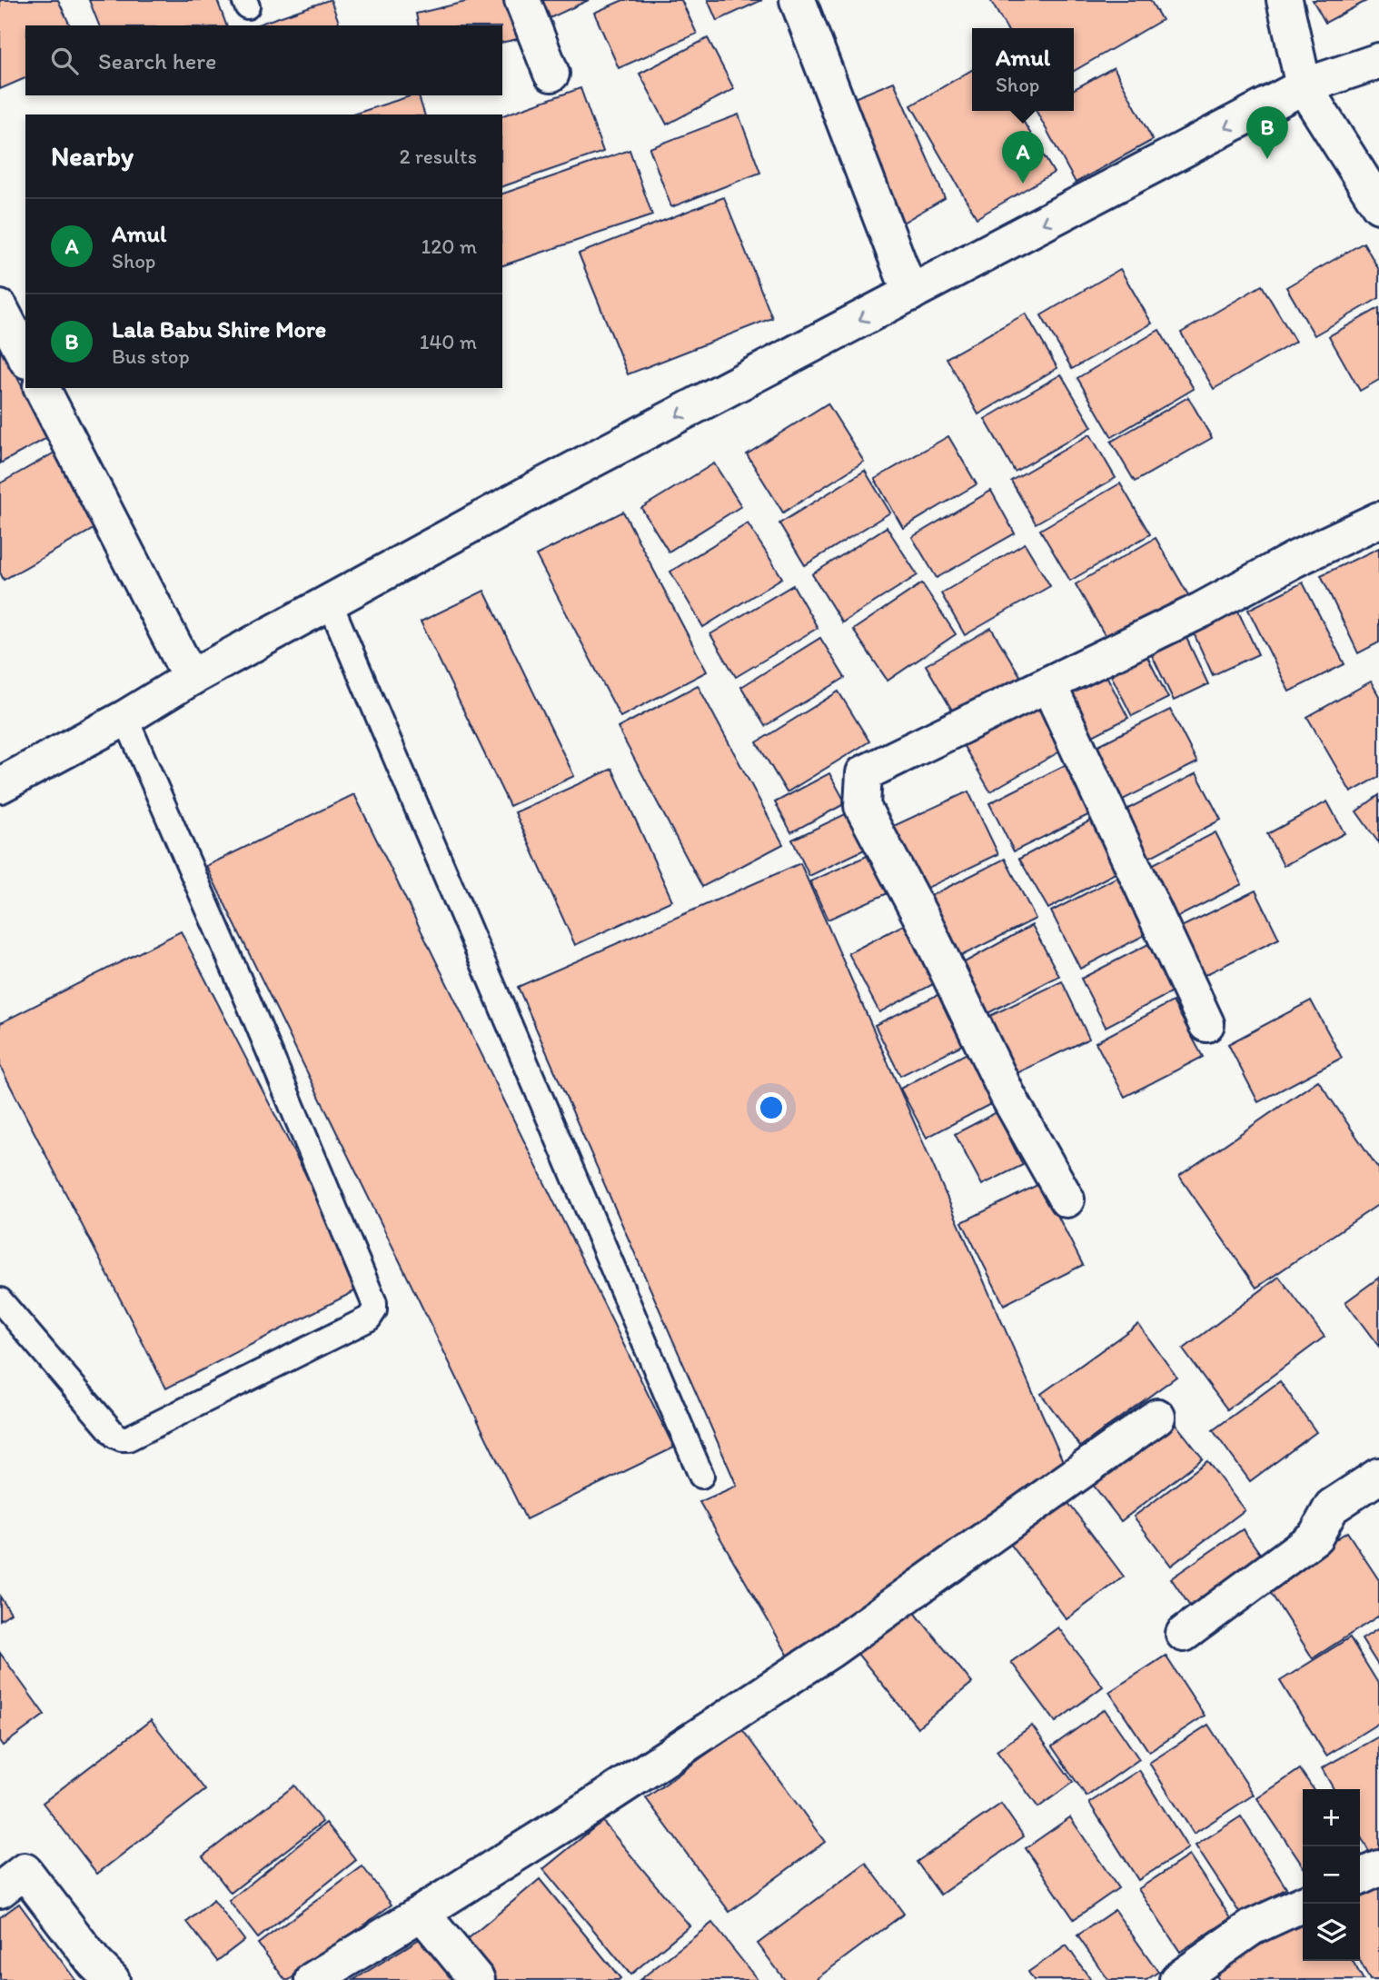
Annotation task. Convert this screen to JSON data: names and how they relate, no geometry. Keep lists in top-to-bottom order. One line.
{"page":{"search":"Search here","popup":["Amul","Shop"],"pins":["B","A"],"heading":["Nearby","2 results"],"list":[{"mark":"A","name":"Amul","note":"Shop","value":"120 m"},{"mark":"B","name":"Lala Babu Shire More","note":"Bus stop","value":"140 m"}],"map_buttons":["+","−"]}}
